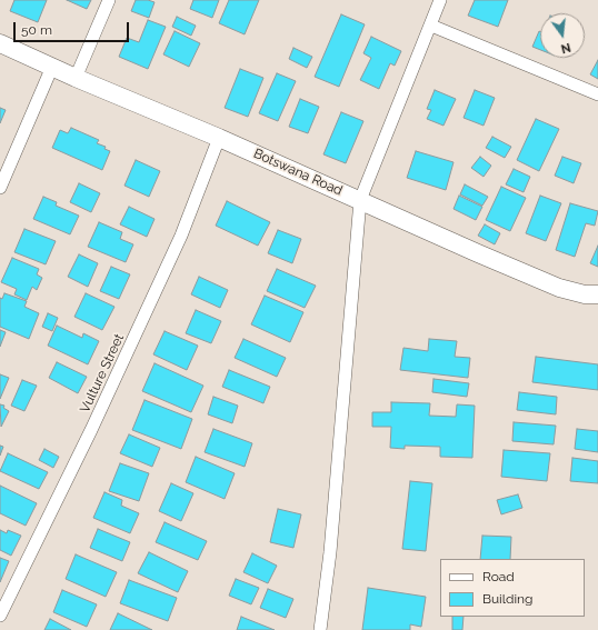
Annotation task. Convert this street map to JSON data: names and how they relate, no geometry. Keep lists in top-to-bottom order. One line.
{"streets":{"street":["Botswana Road","Vulture Street"]},"crossings":[["Botswana Road","Vulture Street"]],"legend":["Road","Building"],"scale_bar":"50 m","north":"bottom"}
